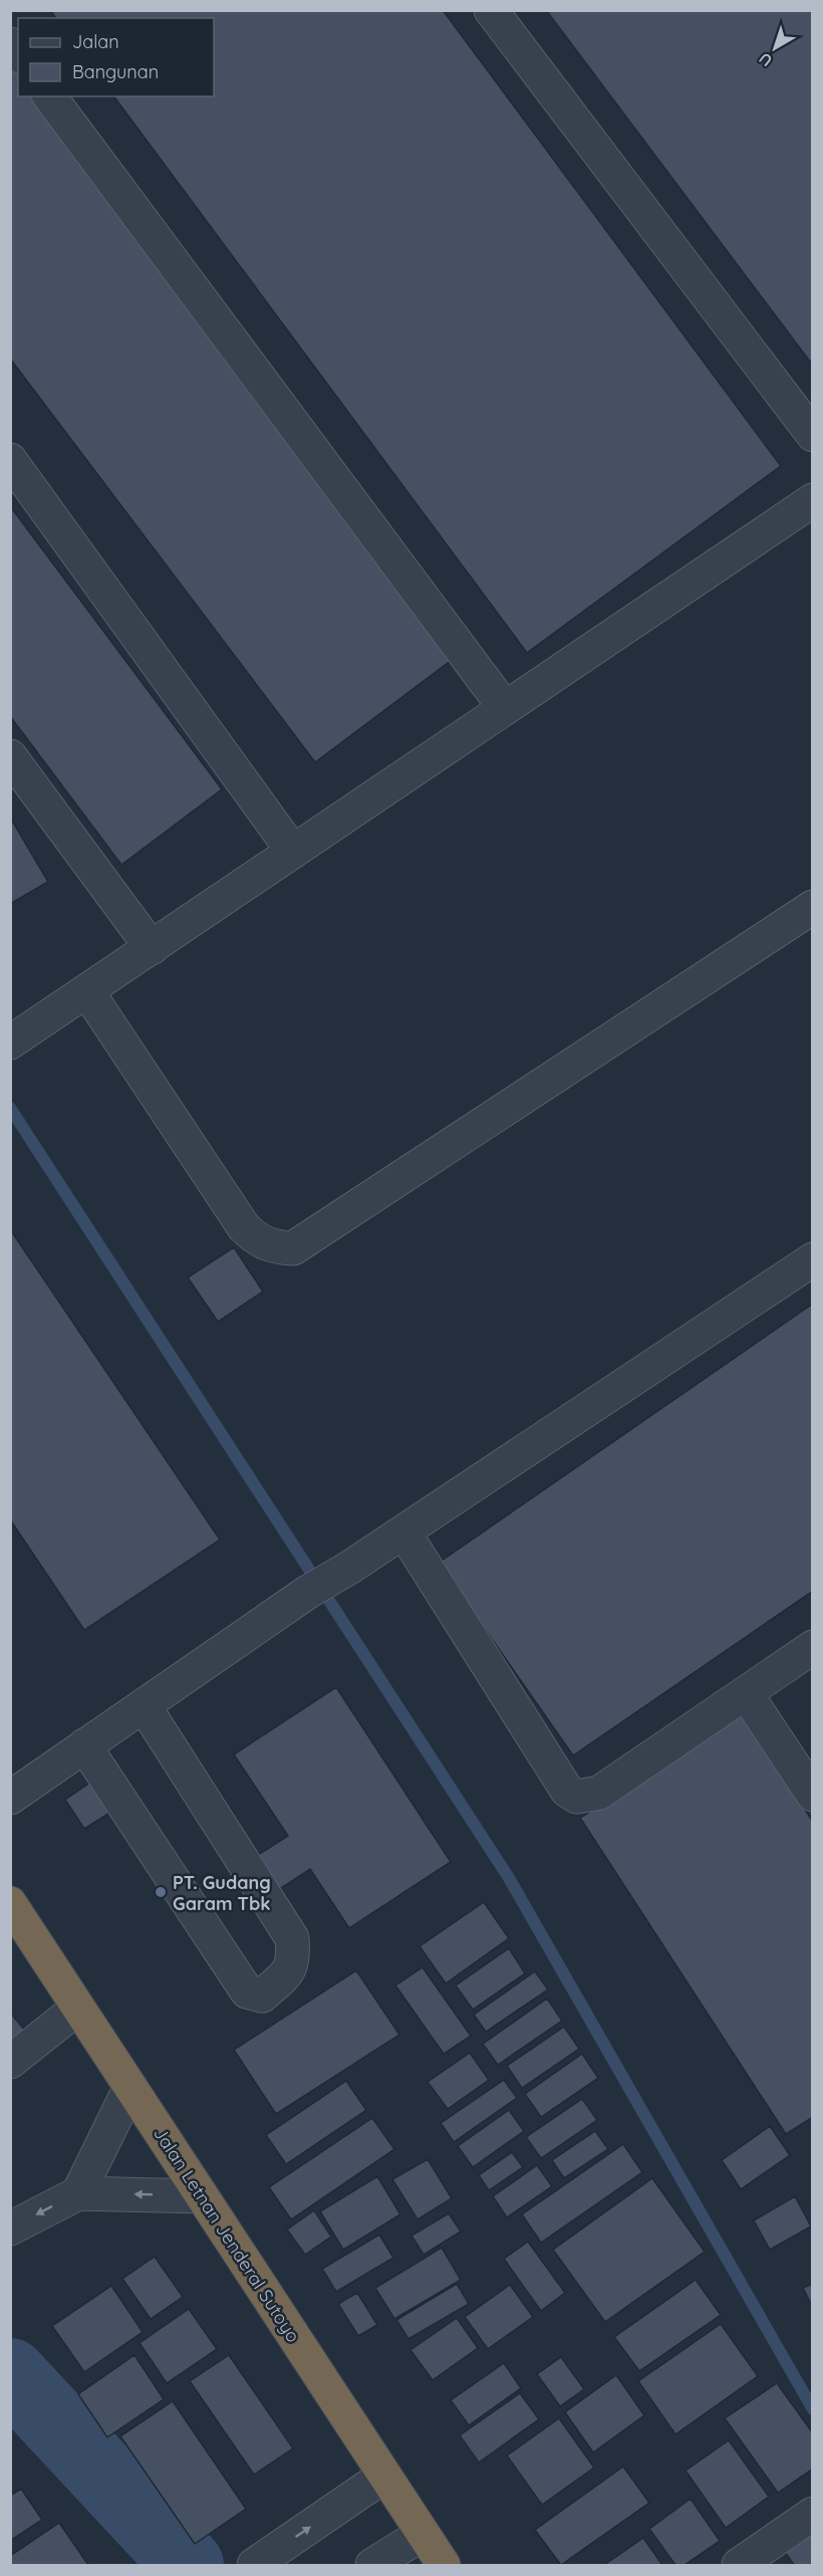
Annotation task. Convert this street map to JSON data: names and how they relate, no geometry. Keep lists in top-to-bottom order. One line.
{"streets":{"highway":["Jalan Letnan Jenderal Sutoyo"]},"places":["PT. Gudang Garam Tbk"],"legend":["Jalan","Bangunan"],"north":"bottom left"}
